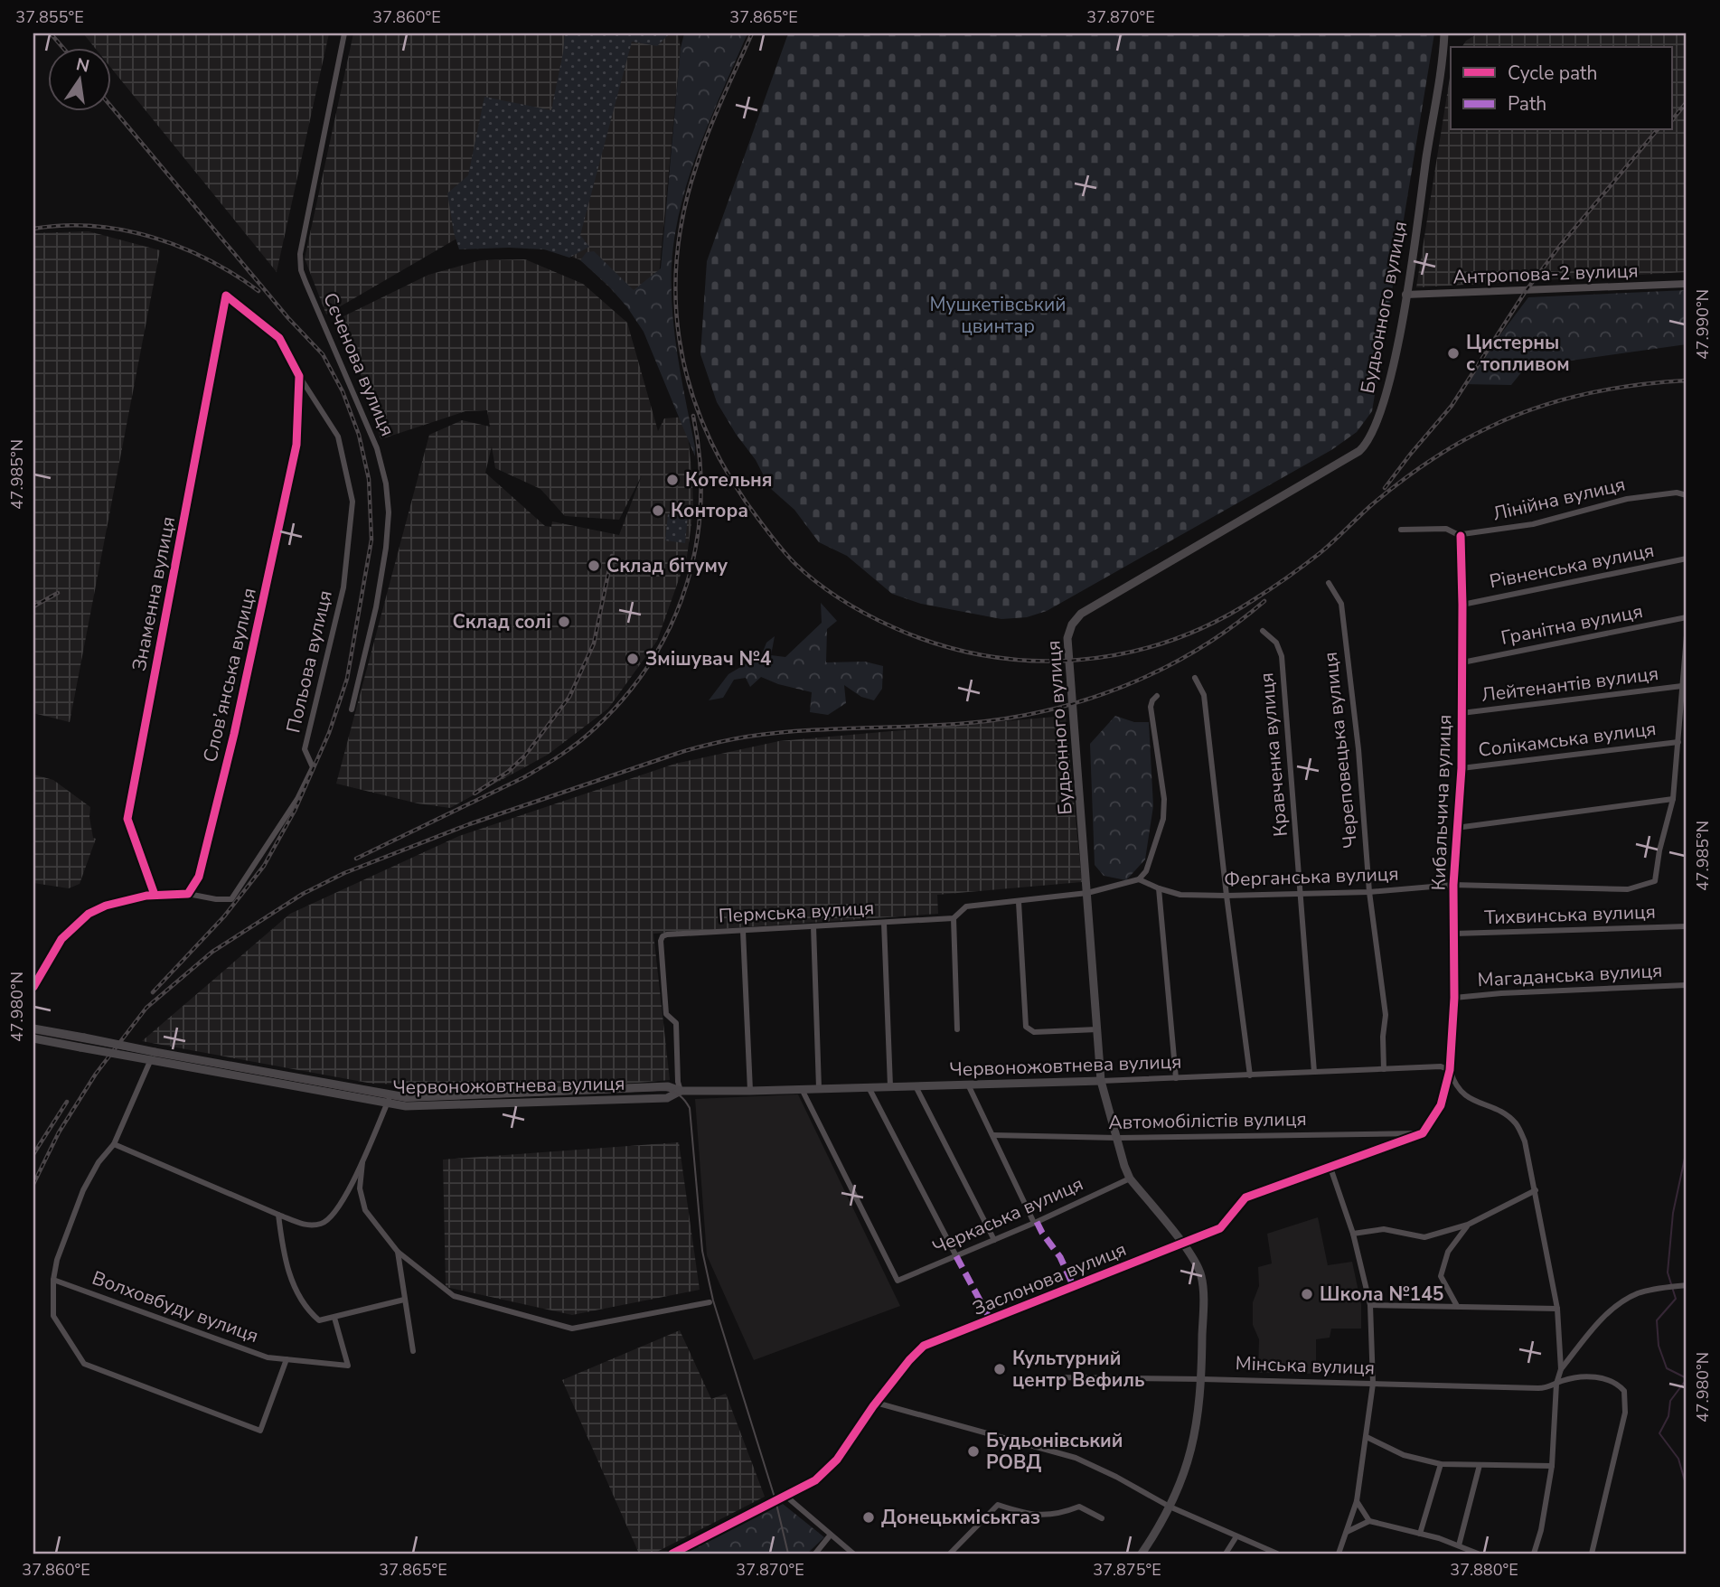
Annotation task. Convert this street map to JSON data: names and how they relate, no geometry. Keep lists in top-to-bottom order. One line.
{"streets":{"main road":["Будьонного вулиця","Червоножовтнева вулиця"],"street":["Антропова-2 вулиця","Сєченова вулиця","Лінійна вулиця","Рівненська вулиця","Знаменна вулиця","Гранітна вулиця","Польова вулиця","Слов’янська вулиця","Лейтенантів вулиця","Солікамська вулиця","Череповецька вулиця","Кравченка вулиця","Кибальчича вулиця","Ферганська вулиця","Пермська вулиця","Тихвинська вулиця","Магаданська вулиця","Автомобілістів вулиця","Черкаська вулиця","Заслонова вулиця","Волховбуду вулиця","Мінська вулиця"]},"crossings":[["Антропова-2 вулиця","Будьонного вулиця"],["Будьонного вулиця","Пермська вулиця"],["Будьонного вулиця","Червоножовтнева вулиця"],["Будьонного вулиця","Автомобілістів вулиця"],["Будьонного вулиця","Черкаська вулиця"],["Будьонного вулиця","Заслонова вулиця"],["Будьонного вулиця","Мінська вулиця"],["Лінійна вулиця","Кибальчича вулиця"],["Рівненська вулиця","Кибальчича вулиця"],["Знаменна вулиця","Польова вулиця"],["Знаменна вулиця","Слов’янська вулиця"],["Гранітна вулиця","Кибальчича вулиця"],["Польова вулиця","Слов’янська вулиця"],["Лейтенантів вулиця","Кибальчича вулиця"],["Солікамська вулиця","Кибальчича вулиця"],["Череповецька вулиця","Ферганська вулиця"],["Череповецька вулиця","Червоножовтнева вулиця"],["Кравченка вулиця","Ферганська вулиця"],["Кравченка вулиця","Червоножовтнева вулиця"],["Кибальчича вулиця","Ферганська вулиця"],["Кибальчича вулиця","Тихвинська вулиця"],["Кибальчича вулиця","Магаданська вулиця"],["Кибальчича вулиця","Червоножовтнева вулиця"],["Пермська вулиця","Червоножовтнева вулиця"],["Червоножовтнева вулиця","Черкаська вулиця"],["Автомобілістів вулиця","Заслонова вулиця"]],"parks":["Мушкетівський цвинтар"],"places":["Цистерны с топливом","Котельня","Контора","Склад бітуму","Склад солі","Змішувач №4","Школа №145","Культурний центр Вефиль","Будьонівський РОВД","Донецькміськгаз"],"legend":["Cycle path","Path"],"north":"top","coordinates":["37.855°E","37.860°E","37.865°E","37.870°E","47.990°N","47.985°N","47.980°N","37.875°E","37.880°E"]}
